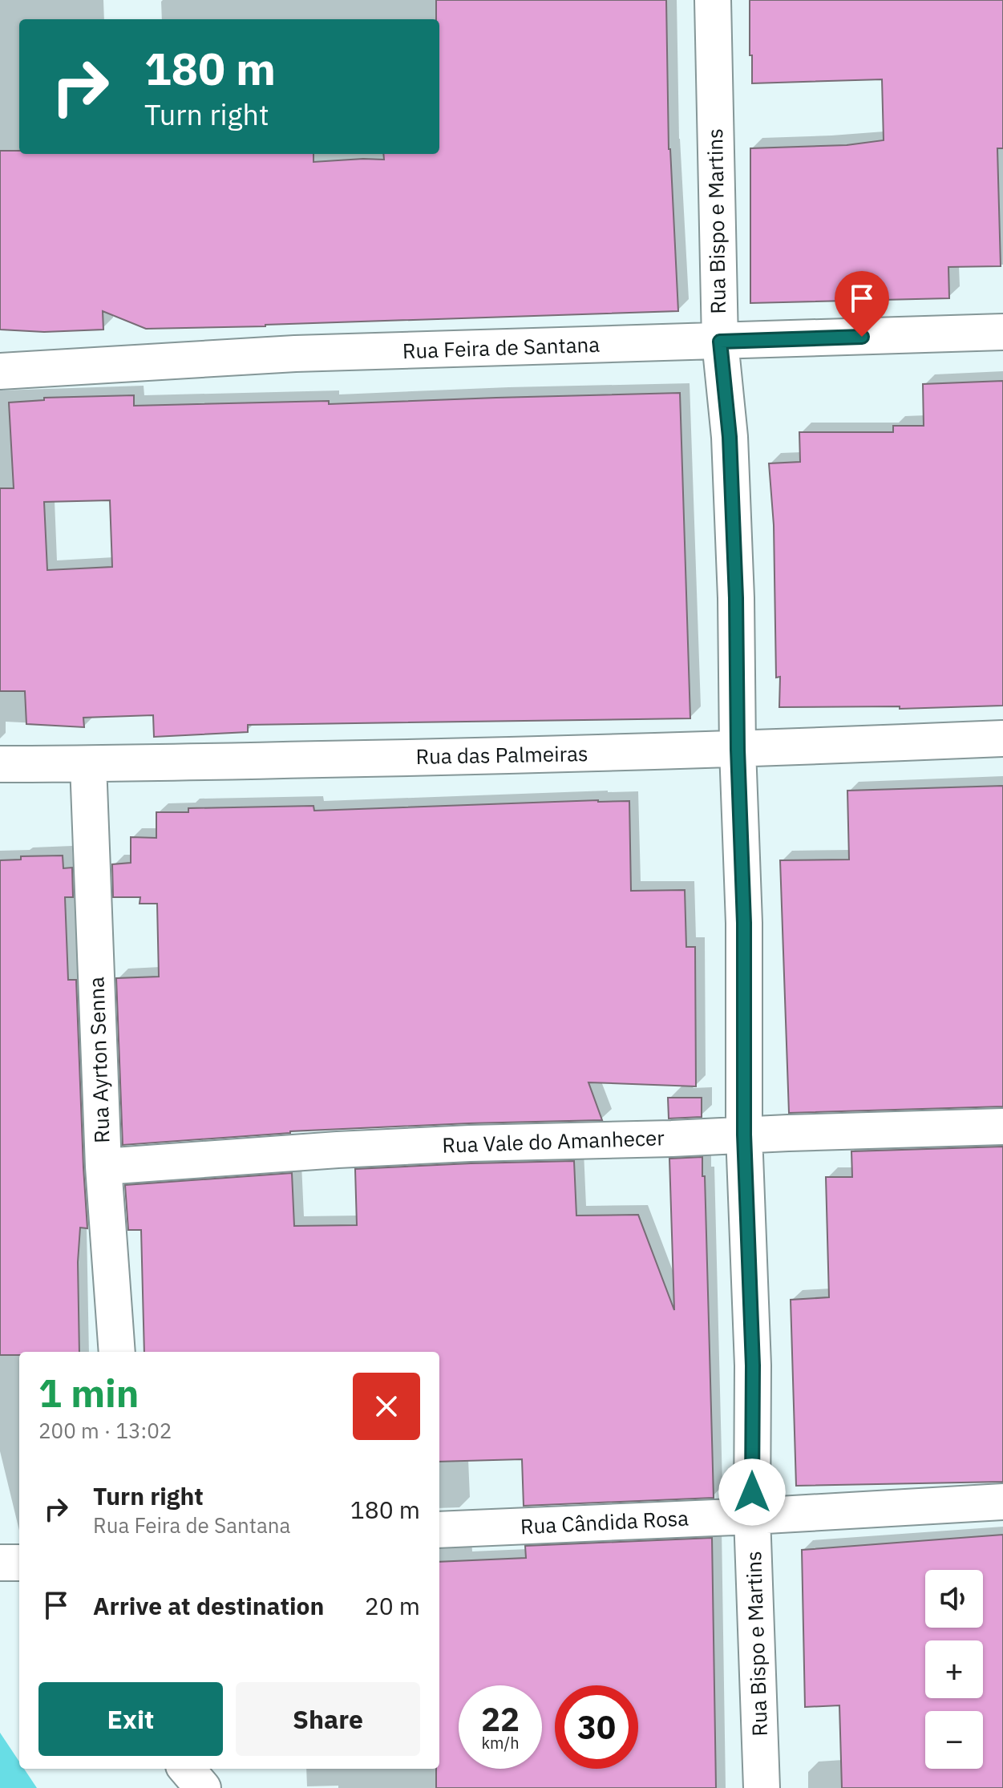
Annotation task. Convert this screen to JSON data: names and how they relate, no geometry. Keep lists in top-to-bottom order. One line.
{"streets":{"street":["Rua Bispo e Martins","Rua Feira de Santana","Rua das Palmeiras","Rua Ayrton Senna","Rua Vale do Amanhecer","Rua Cândida Rosa"]},"crossings":[["Rua Bispo e Martins","Rua Feira de Santana"],["Rua Bispo e Martins","Rua das Palmeiras"],["Rua Bispo e Martins","Rua Vale do Amanhecer"],["Rua Bispo e Martins","Rua Cândida Rosa"],["Rua das Palmeiras","Rua Ayrton Senna"],["Rua Ayrton Senna","Rua Vale do Amanhecer"]],"page":{"turn":["180 m","Turn right"],"heading":["1 min","200 m · 13:02"],"list":[{"name":"Turn right","note":"Rua Feira de Santana","value":"180 m"},{"name":"Arrive at destination","value":"20 m"}],"map_buttons":["+","−"],"buttons":["Exit","Share"],"speed":"22 km/h","limit":"30"}}
